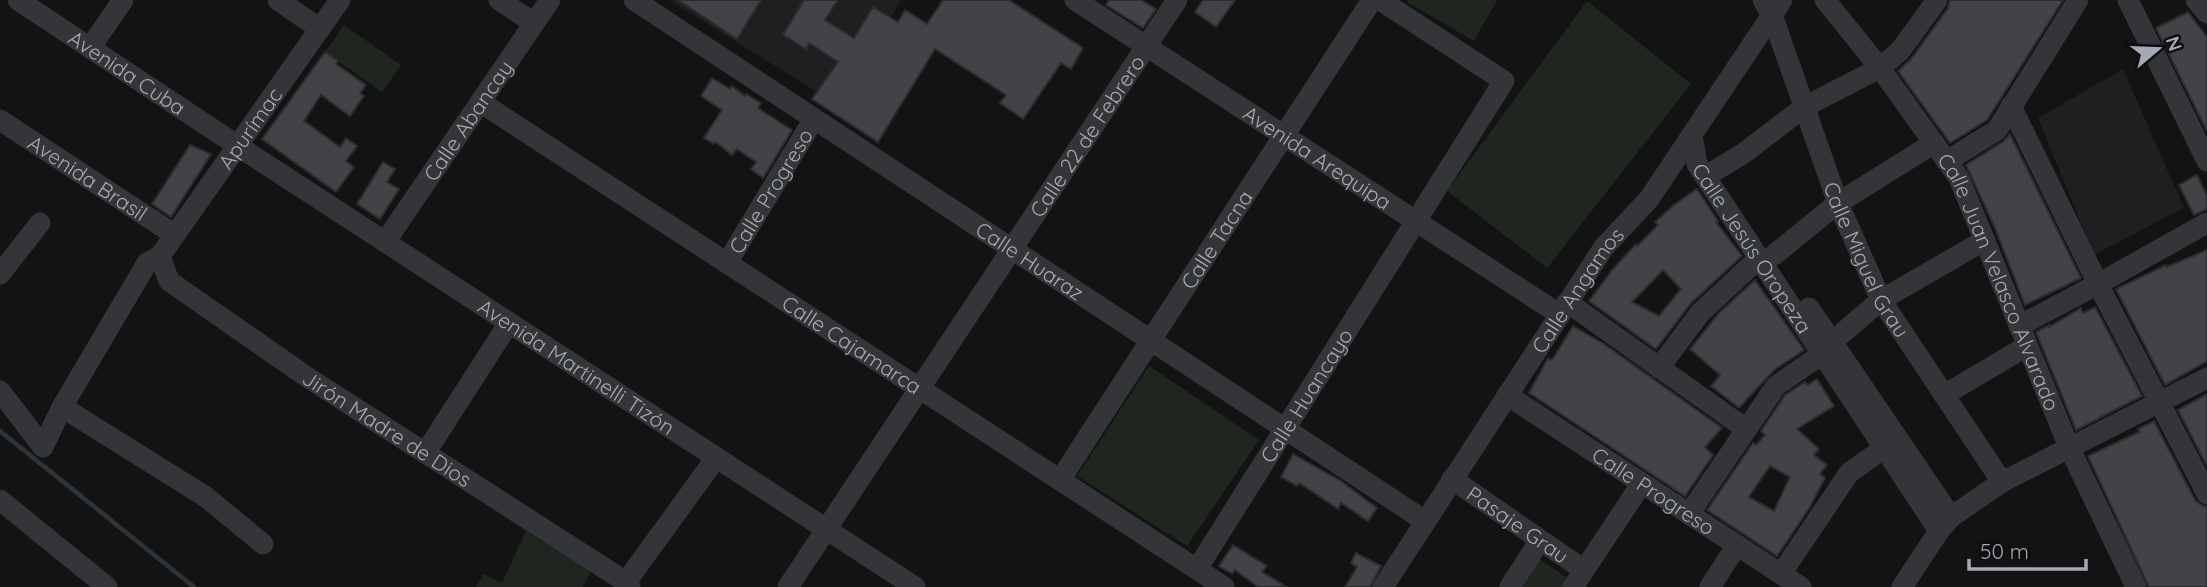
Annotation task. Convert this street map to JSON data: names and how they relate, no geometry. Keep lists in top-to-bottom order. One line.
{"streets":{"street":["Avenida Cuba","Calle Abancay","Apurímac","Calle 22 de Febrero","Avenida Arequipa","Avenida Brasil","Calle Progreso","Calle Tacna","Calle Jesús Oropeza","Calle Miguel Grau","Calle Huaraz","Calle Juan Velasco Alvarado","Calle Angamos","Calle Cajamarca","Avenida Martinelli Tizón","Calle Huancayo","Jirón Madre de Dios","Pasaje Grau"]},"crossings":[["Avenida Cuba","Apurímac"],["Avenida Cuba","Avenida Martinelli Tizón"],["Calle Abancay","Calle Cajamarca"],["Calle Abancay","Avenida Martinelli Tizón"],["Apurímac","Avenida Brasil"],["Apurímac","Avenida Martinelli Tizón"],["Apurímac","Jirón Madre de Dios"],["Calle 22 de Febrero","Avenida Arequipa"],["Calle 22 de Febrero","Calle Huaraz"],["Calle 22 de Febrero","Calle Cajamarca"],["Calle 22 de Febrero","Avenida Martinelli Tizón"],["Avenida Arequipa","Calle Tacna"],["Avenida Arequipa","Calle Angamos"],["Avenida Arequipa","Calle Huancayo"],["Calle Progreso","Calle Huaraz"],["Calle Progreso","Calle Angamos"],["Calle Progreso","Calle Cajamarca"],["Calle Tacna","Calle Huaraz"],["Calle Tacna","Calle Cajamarca"],["Calle Jesús Oropeza","Calle Angamos"],["Calle Miguel Grau","Calle Angamos"],["Calle Huaraz","Calle Angamos"],["Calle Huaraz","Calle Huancayo"],["Calle Angamos","Pasaje Grau"],["Calle Cajamarca","Calle Huancayo"]],"scale_bar":"50 m","north":"right"}
